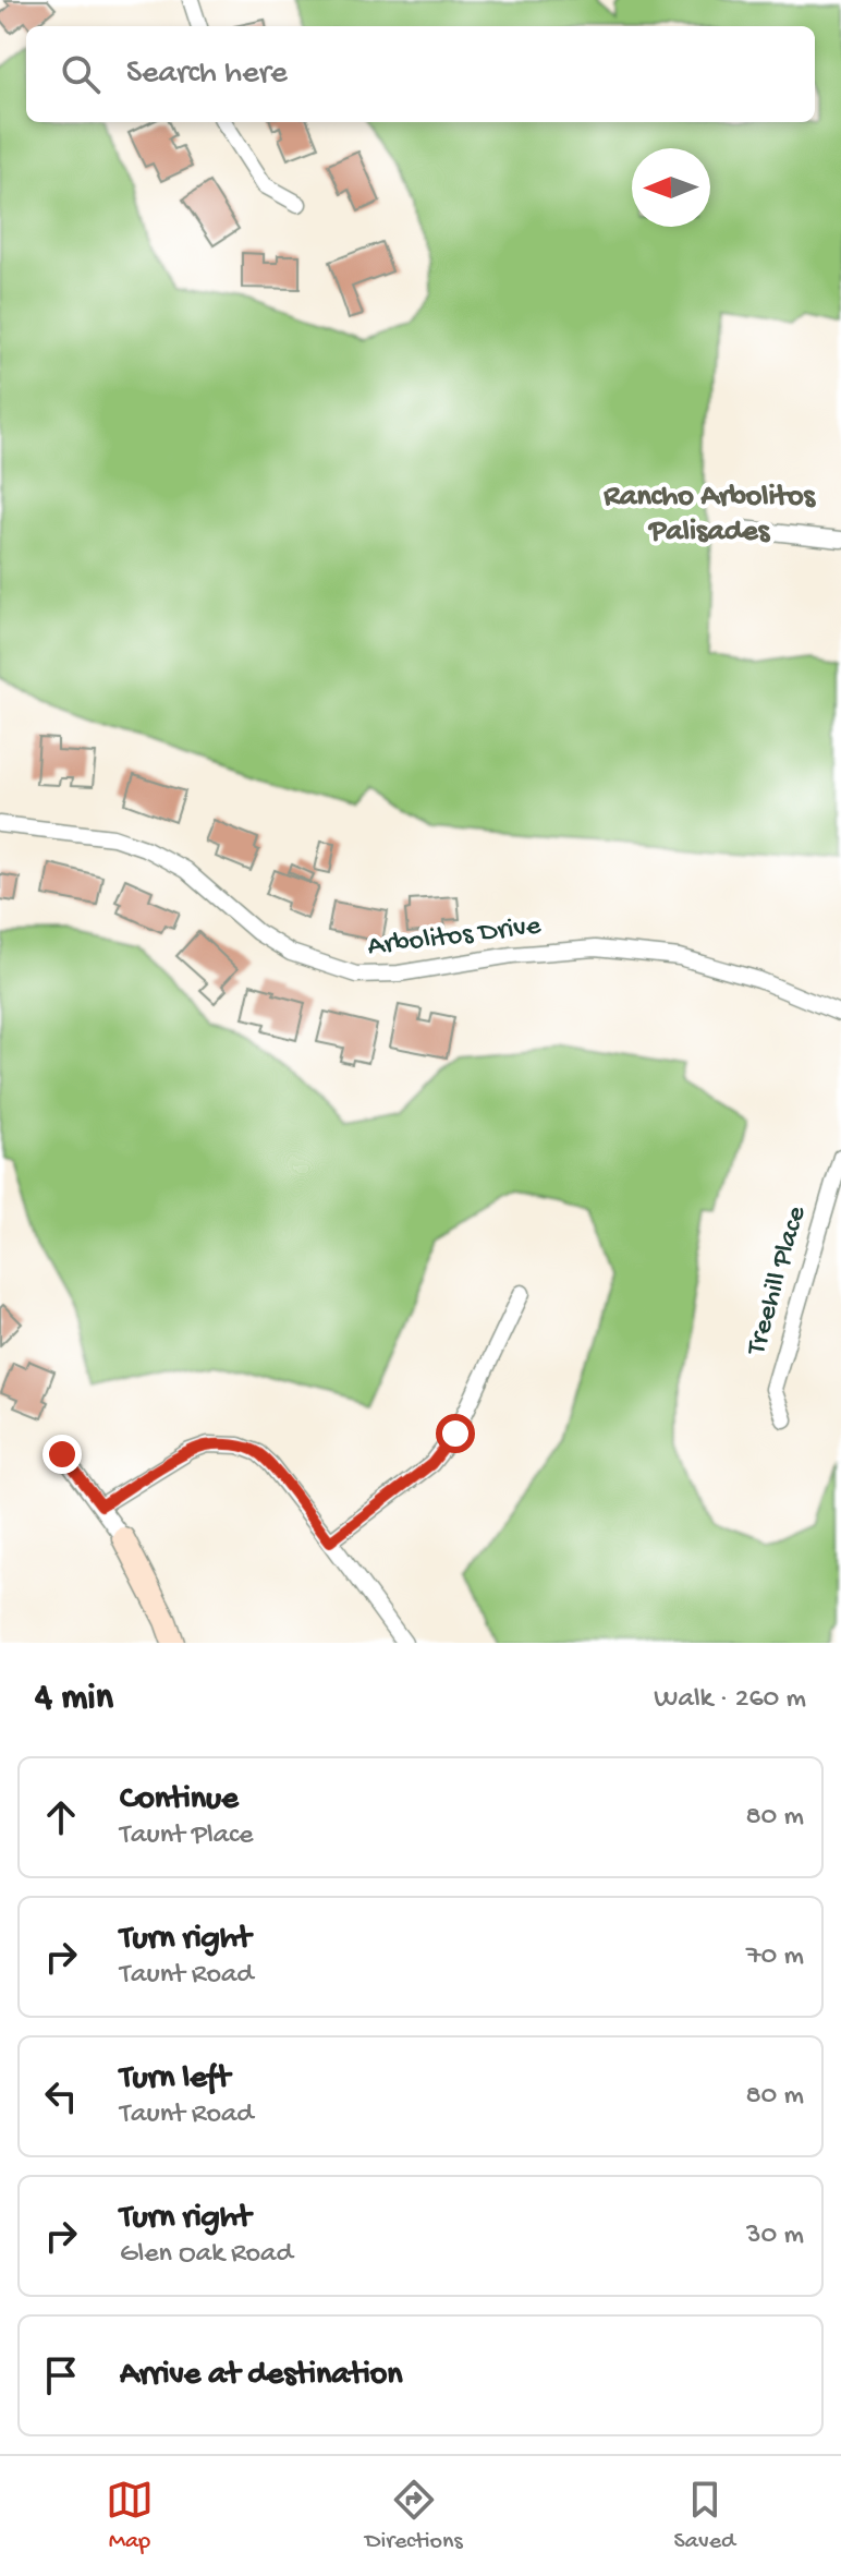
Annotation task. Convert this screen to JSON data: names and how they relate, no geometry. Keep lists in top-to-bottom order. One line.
{"streets":{"street":["Arbolitos Drive","Treehill Place"]},"districts":["Rancho Arbolitos Palisades"],"north":"left","page":{"search":"Search here","heading":["4 min","Walk · 260 m"],"list":[["Continue","Taunt Place","80 m"],["Turn right","Taunt Road","70 m"],["Turn left","Taunt Road","80 m"],["Turn right","Glen Oak Road","30 m"],"Arrive at destination"],"nav":["Map","Directions","Saved"]}}
